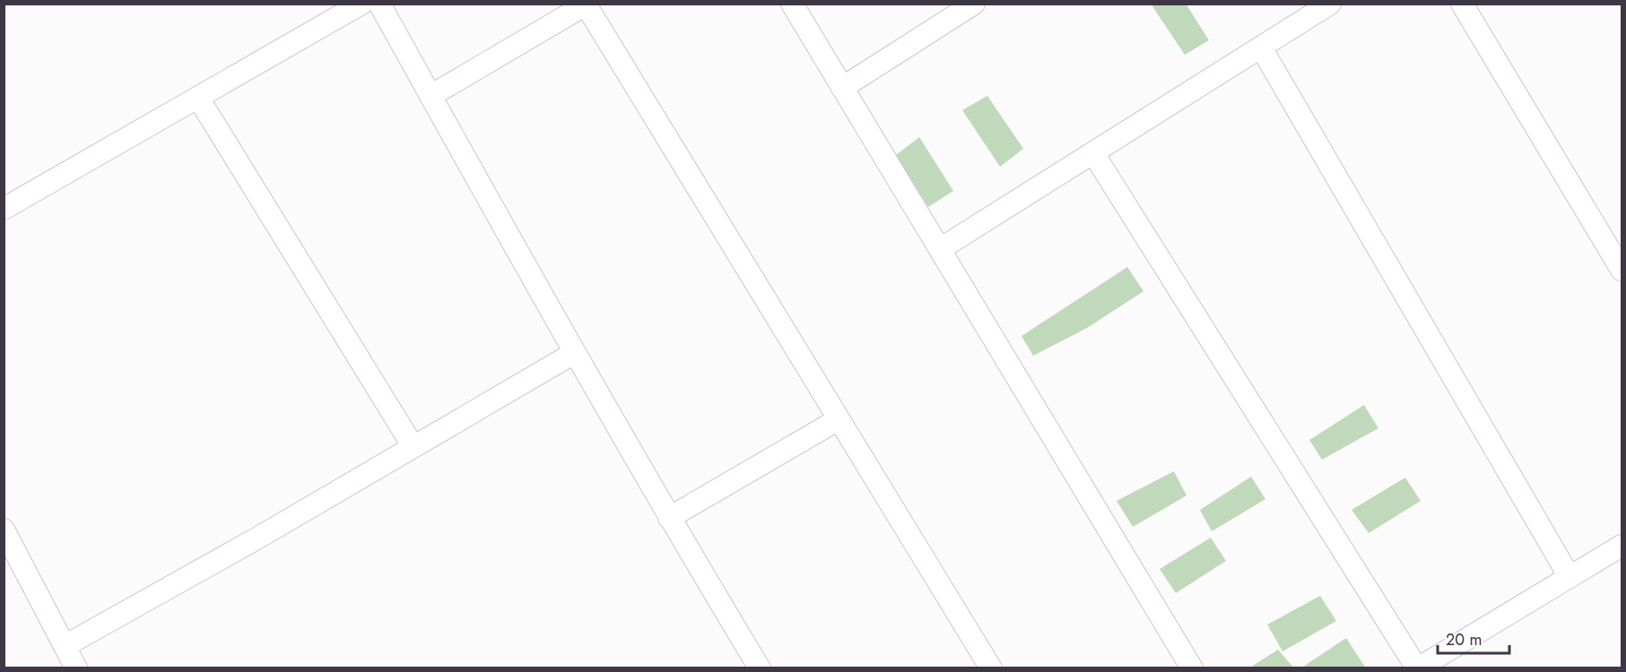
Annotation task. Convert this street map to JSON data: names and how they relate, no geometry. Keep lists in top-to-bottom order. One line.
{"scale_bar":"20 m"}
